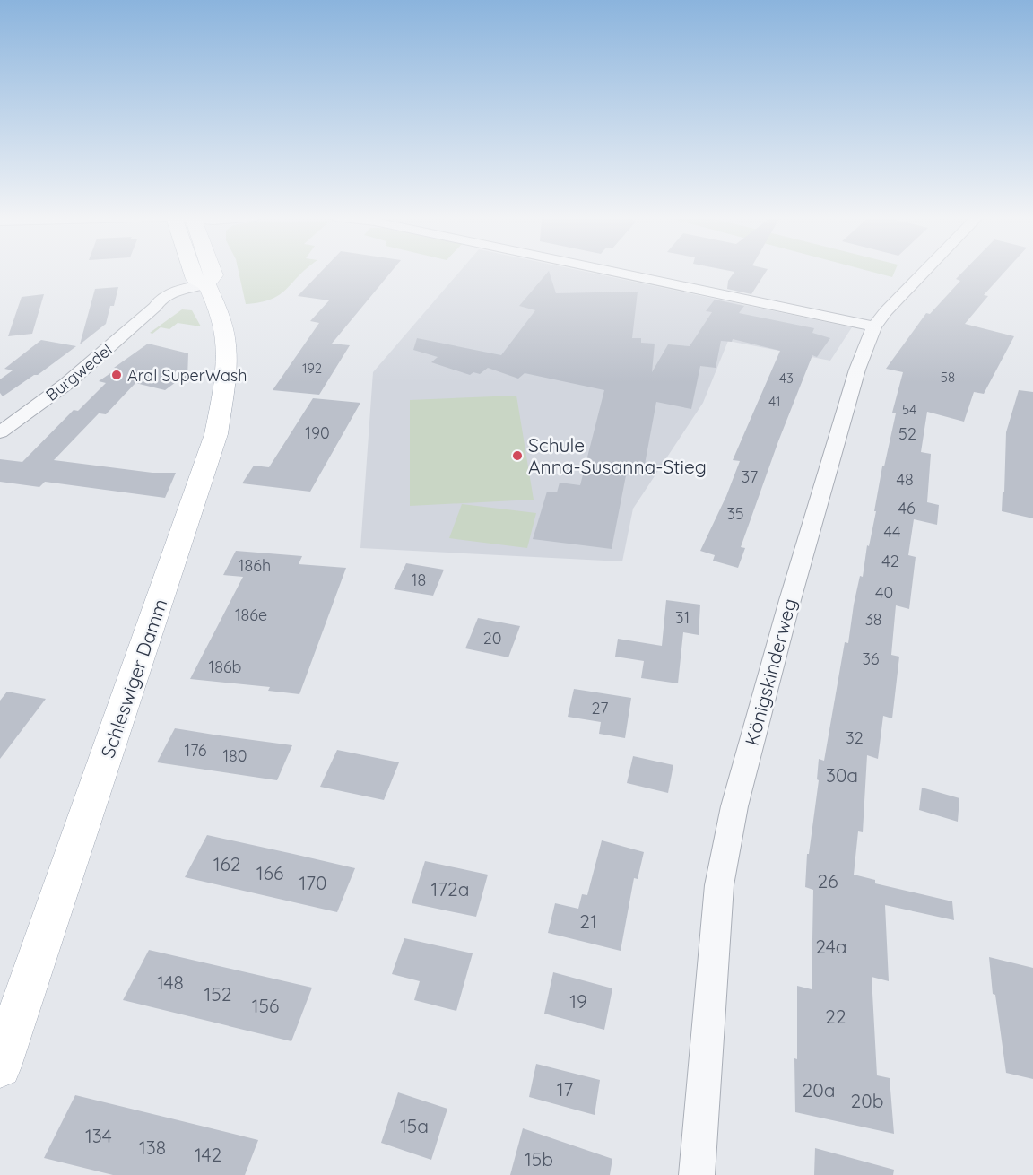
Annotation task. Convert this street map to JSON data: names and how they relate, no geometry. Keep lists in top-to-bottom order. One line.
{"streets":{"main road":["Schleswiger Damm"],"street":["Burgwedel","Königskinderweg"]},"crossings":[["Burgwedel","Schleswiger Damm"]],"places":["Aral SuperWash","Schule Anna-Susanna-Stieg"],"house_numbers":["192","58","43","41","54","190","52","37","48","46","35","44","42","186h","18","40","186e","31","38","20","36","186b","27","32","176","180","30a","162","166","26","170","172a","21","24a","148","152","19","156","22","17","20a","20b","15a","134","138","142","15b"]}
